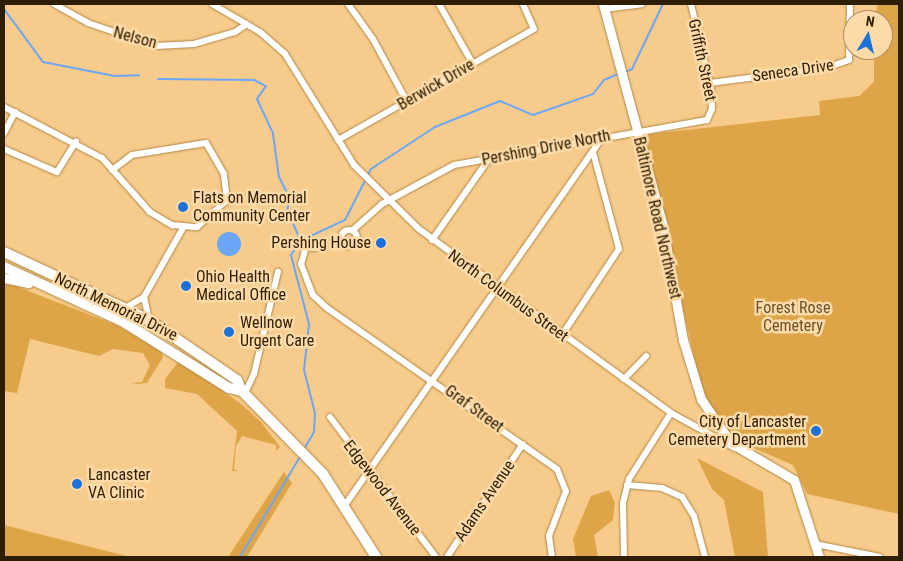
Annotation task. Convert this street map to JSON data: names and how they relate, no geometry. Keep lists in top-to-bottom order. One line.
{"streets":{"main road":["Baltimore Road Northwest","North Columbus Street","North Memorial Drive"],"street":["Nelson","Griffith Street","Seneca Drive","Berwick Drive","Pershing Drive North","Graf Street","Edgewood Avenue","Adams Avenue"]},"crossings":[["Nelson","North Columbus Street"],["Griffith Street","Seneca Drive"],["Griffith Street","Pershing Drive North"],["Berwick Drive","North Columbus Street"],["Pershing Drive North","Baltimore Road Northwest"],["Pershing Drive North","North Columbus Street"],["Baltimore Road Northwest","North Columbus Street"],["Graf Street","Adams Avenue"]],"parks":["Forest Rose Cemetery"],"places":["Flats on Memorial Community Center","Pershing House","Ohio Health Medical Office","Wellnow Urgent Care","City of Lancaster Cemetery Department","Lancaster VA Clinic"],"north":"top"}
